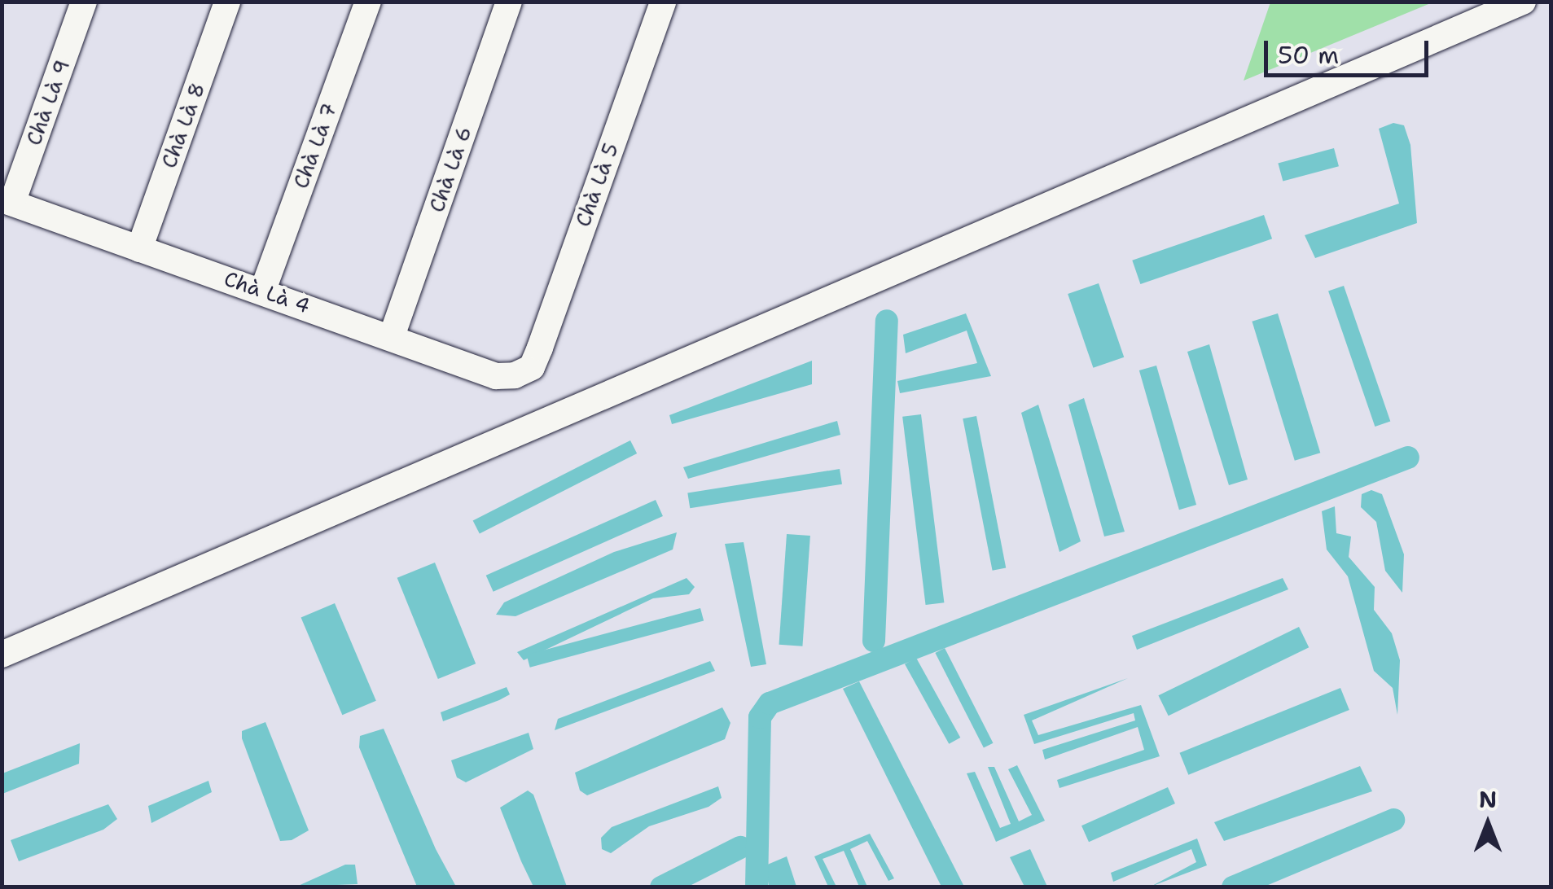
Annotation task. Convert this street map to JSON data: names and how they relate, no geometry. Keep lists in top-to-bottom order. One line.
{"streets":{"street":["Chà Là 9","Chà Là 8","Chà Là 7","Chà Là 6","Chà Là 5","Chà Là 4"]},"crossings":[["Chà Là 9","Chà Là 4"],["Chà Là 8","Chà Là 4"],["Chà Là 7","Chà Là 4"],["Chà Là 6","Chà Là 4"],["Chà Là 5","Chà Là 4"]],"scale_bar":"50 m","north":"top"}
